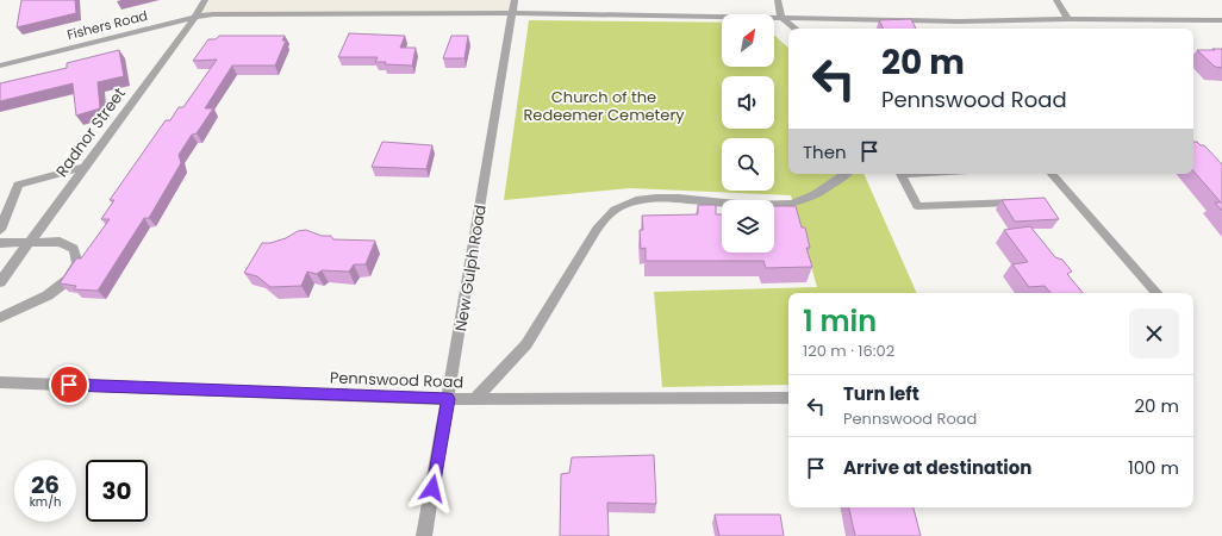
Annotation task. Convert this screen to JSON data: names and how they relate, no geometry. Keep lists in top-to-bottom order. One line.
{"streets":{"street":["Fishers Road","Radnor Street","New Gulph Road","Pennswood Road"]},"crossings":[["Fishers Road","Radnor Street"],["Fishers Road","New Gulph Road"],["New Gulph Road","Pennswood Road"]],"parks":["Church of the Redeemer Cemetery"],"north":"top right","page":{"turn":["20 m","Pennswood Road"],"then":"Then","heading":["1 min","120 m · 16:02"],"list":[{"name":"Turn left","note":"Pennswood Road","value":"20 m"},{"name":"Arrive at destination","value":"100 m"}],"speed":"26 km/h","limit":"30"}}
